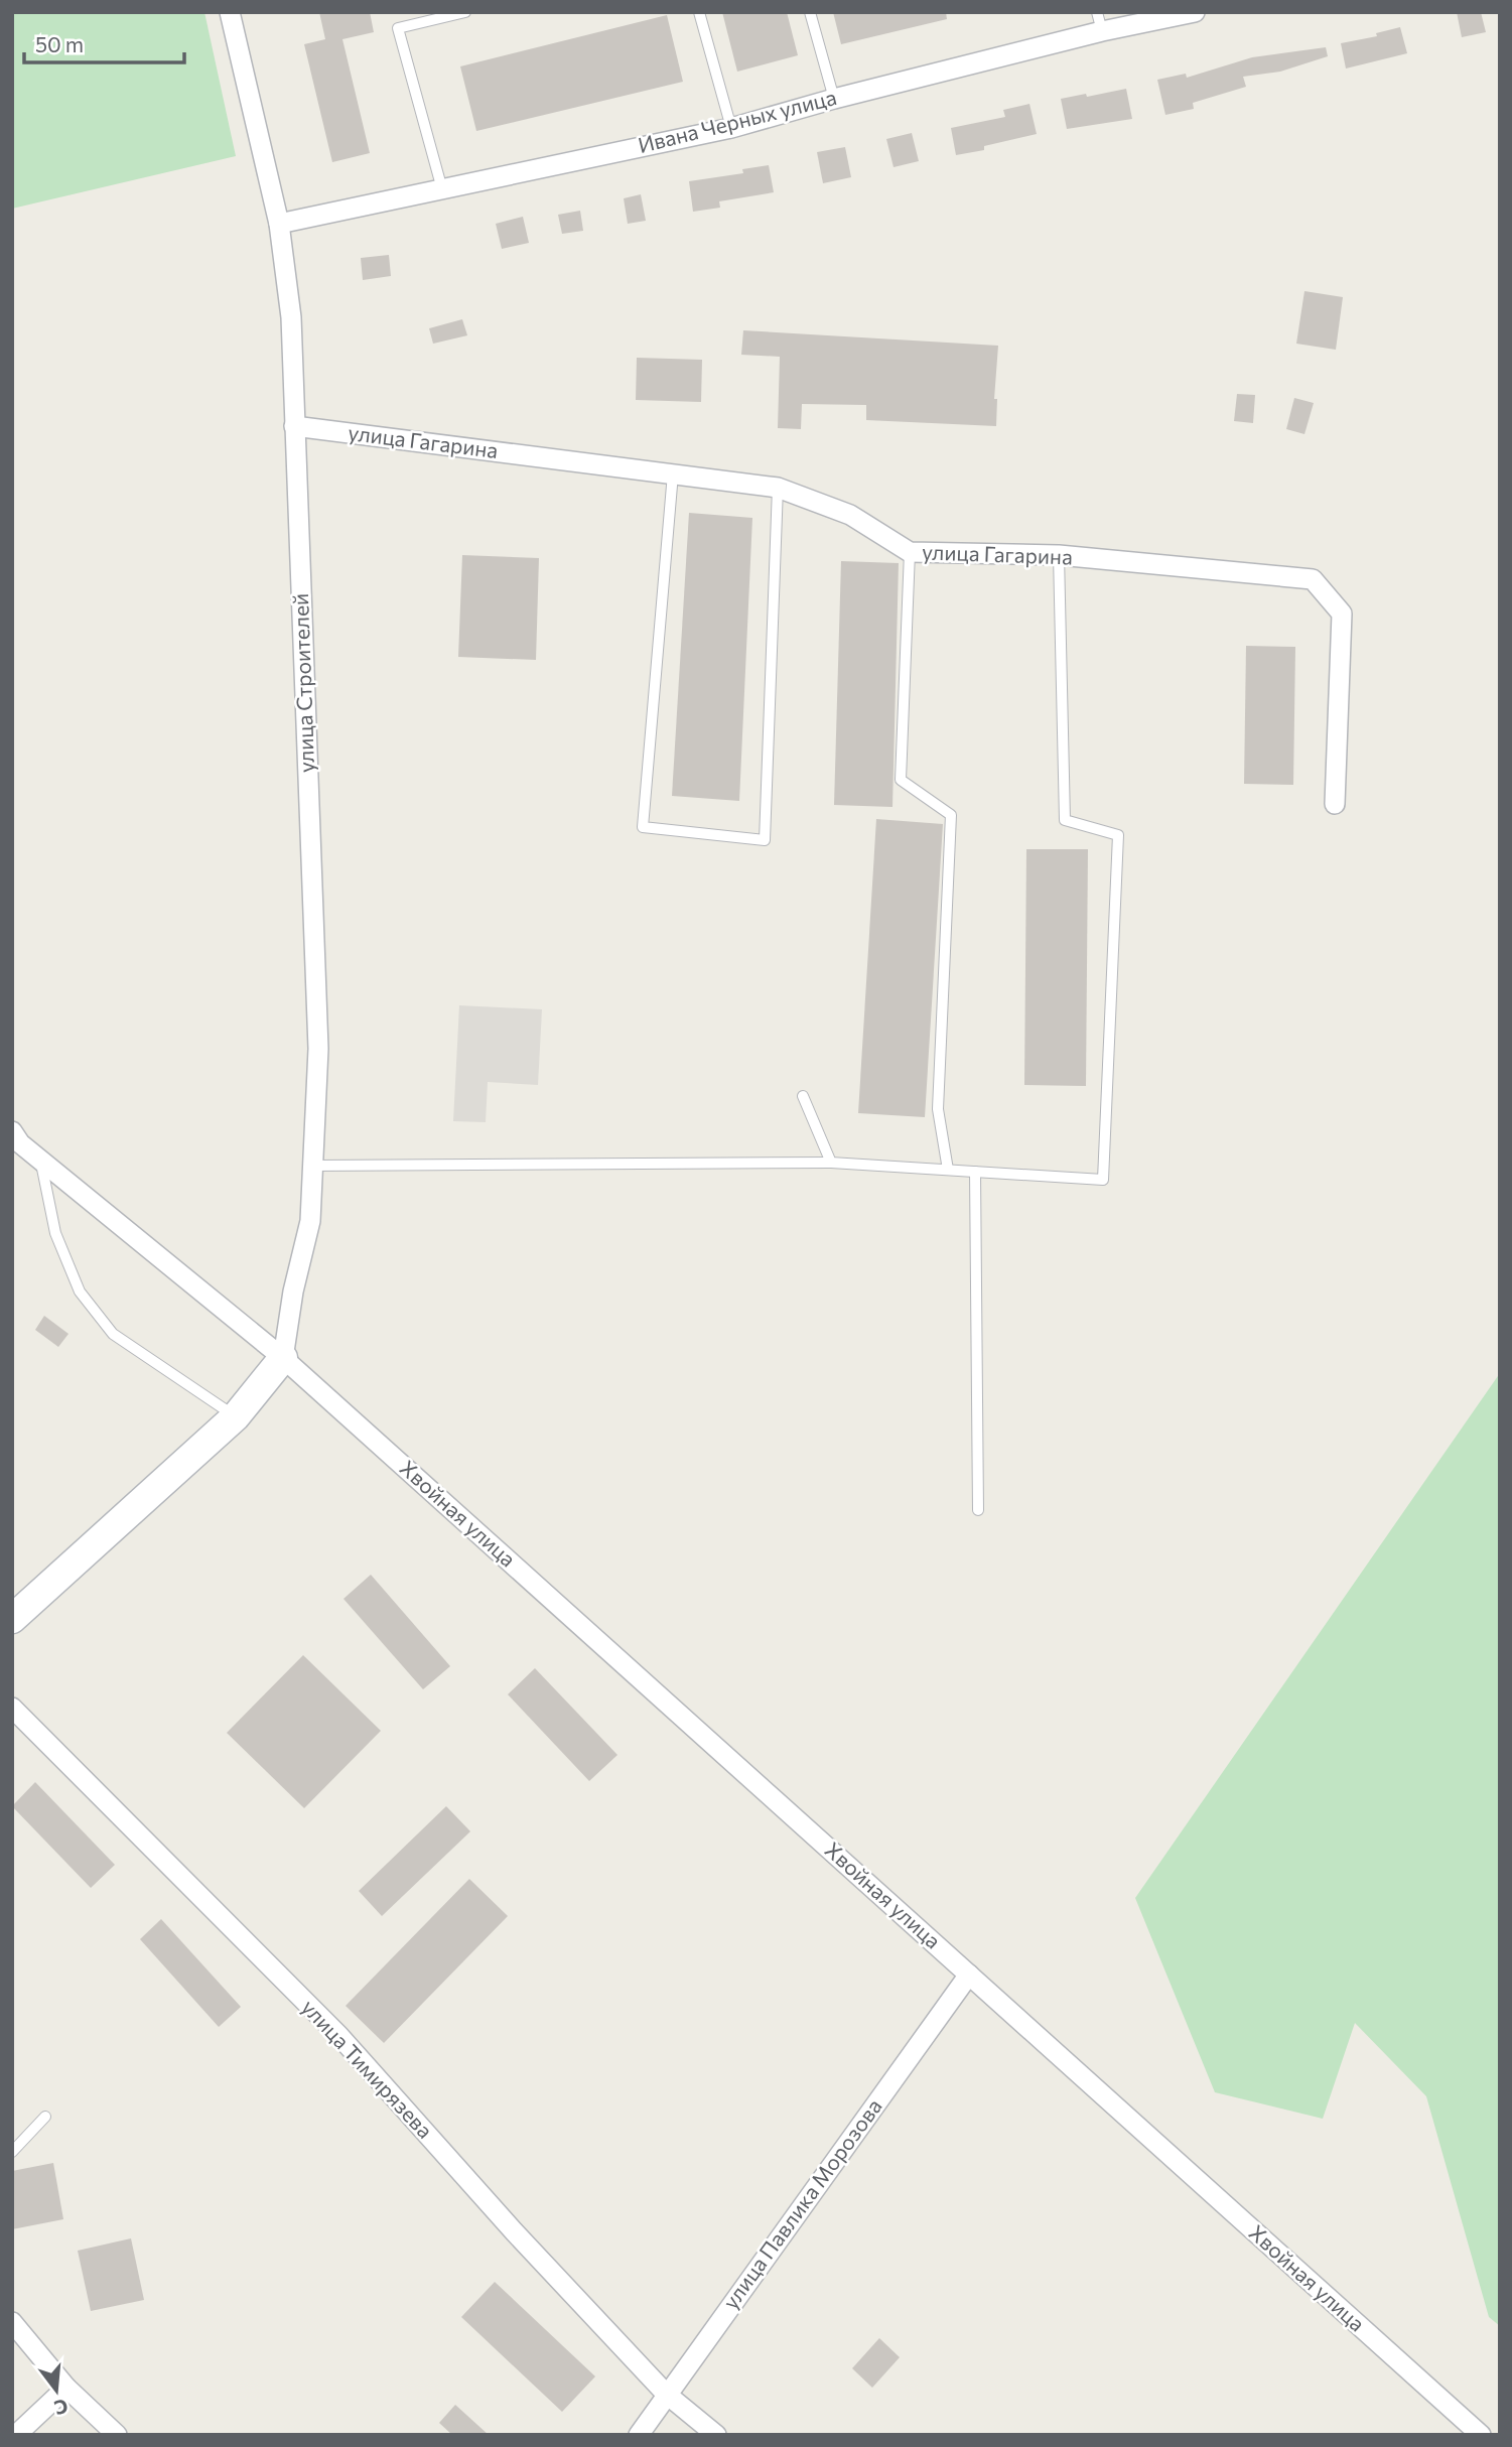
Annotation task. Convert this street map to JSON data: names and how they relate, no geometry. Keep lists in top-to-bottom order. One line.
{"streets":{"street":["Ивана Черных улица","улица Гагарина","улица Строителей","Хвойная улица","улица Тимирязева","улица Павлика Морозова"]},"crossings":[["Ивана Черных улица","улица Строителей"],["улица Гагарина","улица Строителей"],["улица Строителей","Хвойная улица"],["Хвойная улица","улица Павлика Морозова"],["улица Тимирязева","улица Павлика Морозова"]],"scale_bar":"50 m","north":"bottom"}
